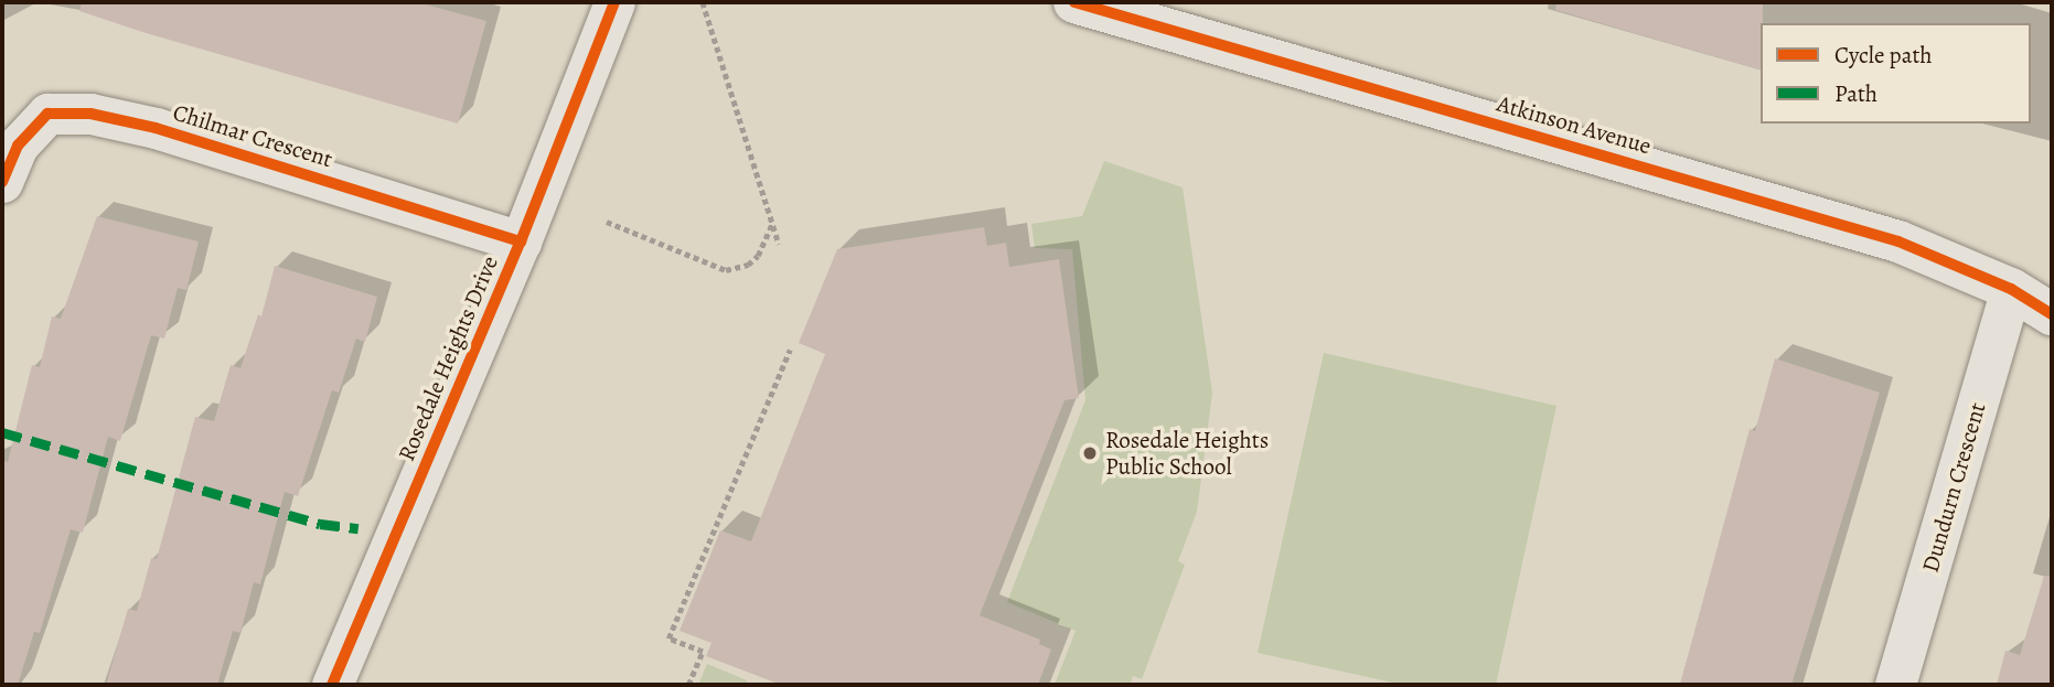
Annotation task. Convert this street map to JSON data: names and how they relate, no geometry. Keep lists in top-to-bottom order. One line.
{"streets":{"street":["Atkinson Avenue","Chilmar Crescent","Rosedale Heights Drive","Dundurn Crescent"]},"crossings":[["Atkinson Avenue","Dundurn Crescent"],["Chilmar Crescent","Rosedale Heights Drive"]],"places":["Rosedale Heights Public School"],"legend":["Cycle path","Path"]}
